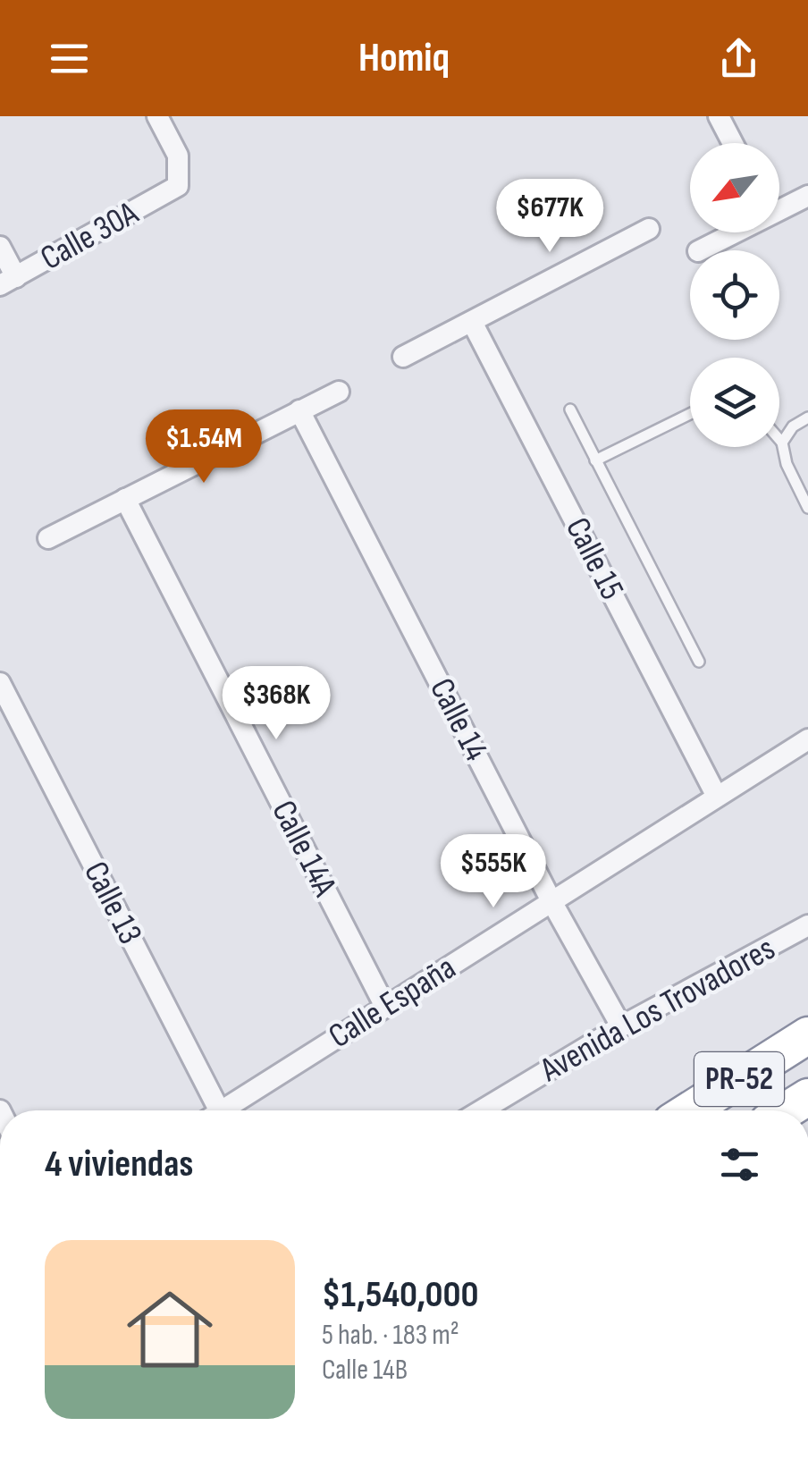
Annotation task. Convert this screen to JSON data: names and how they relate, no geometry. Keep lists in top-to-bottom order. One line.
{"streets":{"highway":["PR-52"],"street":["Calle 30A","Calle 15","Calle 14","Calle 14A","Calle 13","Calle España","Avenida Los Trovadores"]},"crossings":[["Calle 15","Calle España"],["Calle 14","Calle España"],["Calle 14","Avenida Los Trovadores"],["Calle 14A","Calle España"]],"north":"bottom left","page":{"header":"Homiq","price":["$677K","$1.54M","$368K","$555K"],"heading":"4 viviendas","list":[{"name":"$1,540,000","note":"5 hab. · 183 m² · Calle 14B"}]}}
